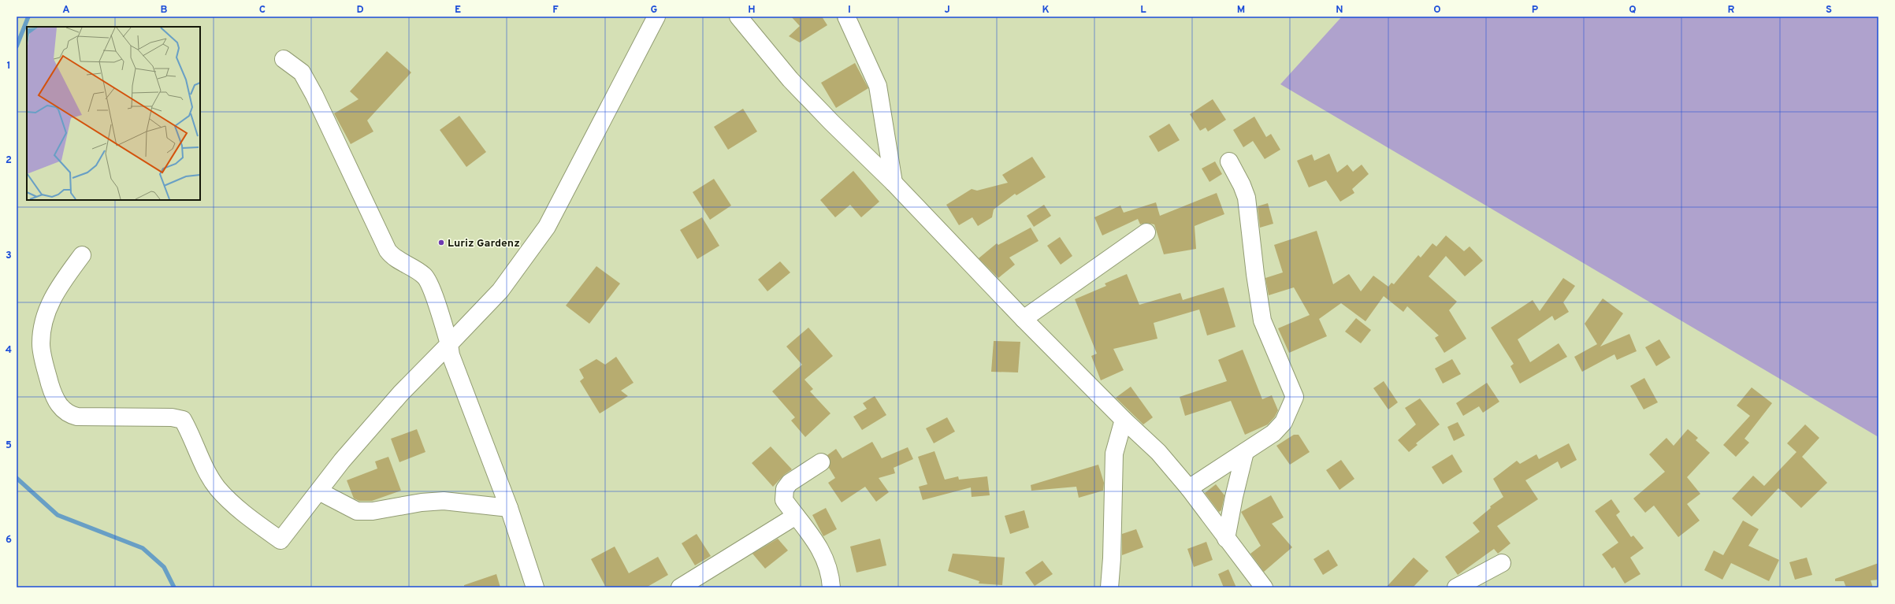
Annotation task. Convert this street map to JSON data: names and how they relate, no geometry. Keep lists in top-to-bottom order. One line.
{"places":["Luriz Gardenz"],"grid":{"columns":["A","B","C","D","E","F","G","H","I","J","K","L","M","N","O","P","Q","R","S"],"rows":["1","2","3","4","5","6"]}}
